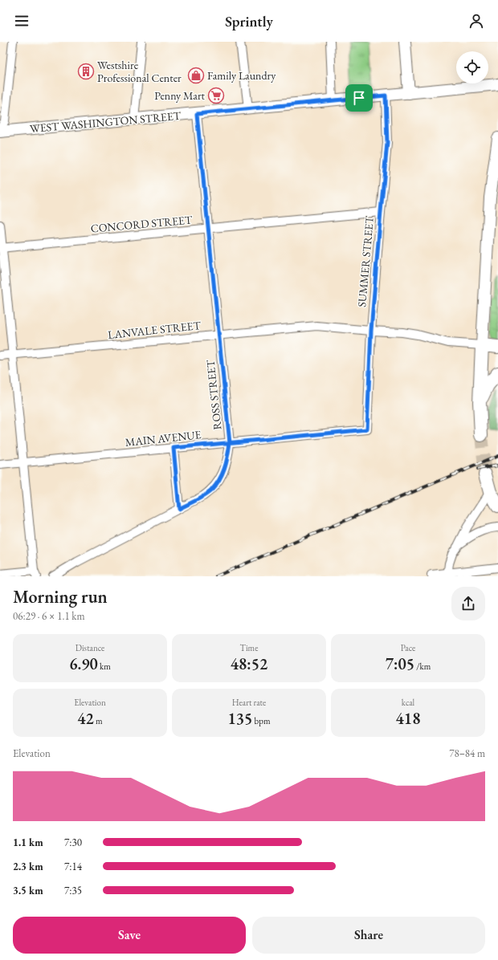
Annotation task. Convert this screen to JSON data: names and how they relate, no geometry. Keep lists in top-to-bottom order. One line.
{"streets":{"street":["WEST WASHINGTON STREET","CONCORD STREET","SUMMER STREET","LANVALE STREET","ROSS STREET","MAIN AVENUE"]},"crossings":[["WEST WASHINGTON STREET","SUMMER STREET"],["WEST WASHINGTON STREET","ROSS STREET"],["CONCORD STREET","SUMMER STREET"],["CONCORD STREET","ROSS STREET"],["SUMMER STREET","LANVALE STREET"],["SUMMER STREET","MAIN AVENUE"],["LANVALE STREET","ROSS STREET"],["ROSS STREET","MAIN AVENUE"]],"places":{"building":["Westshire Professional Center"],"shop":["Family Laundry"],"supermarket":["Penny Mart"]},"page":{"header":"Sprintly","heading":["Morning run","06:29 · 6 × 1.1 km"],"stats":[["Distance","6.90 km"],["Time","48:52"],["Pace","7:05 /km"],["Elevation","42 m"],["Heart rate","135 bpm"],["kcal","418"]],"chart":["Elevation","78–84 m"],"list":[{"name":"1.1 km","note":"7:30"},{"name":"2.3 km","note":"7:14"},{"name":"3.5 km","note":"7:35"}],"buttons":["Save","Share"]}}
